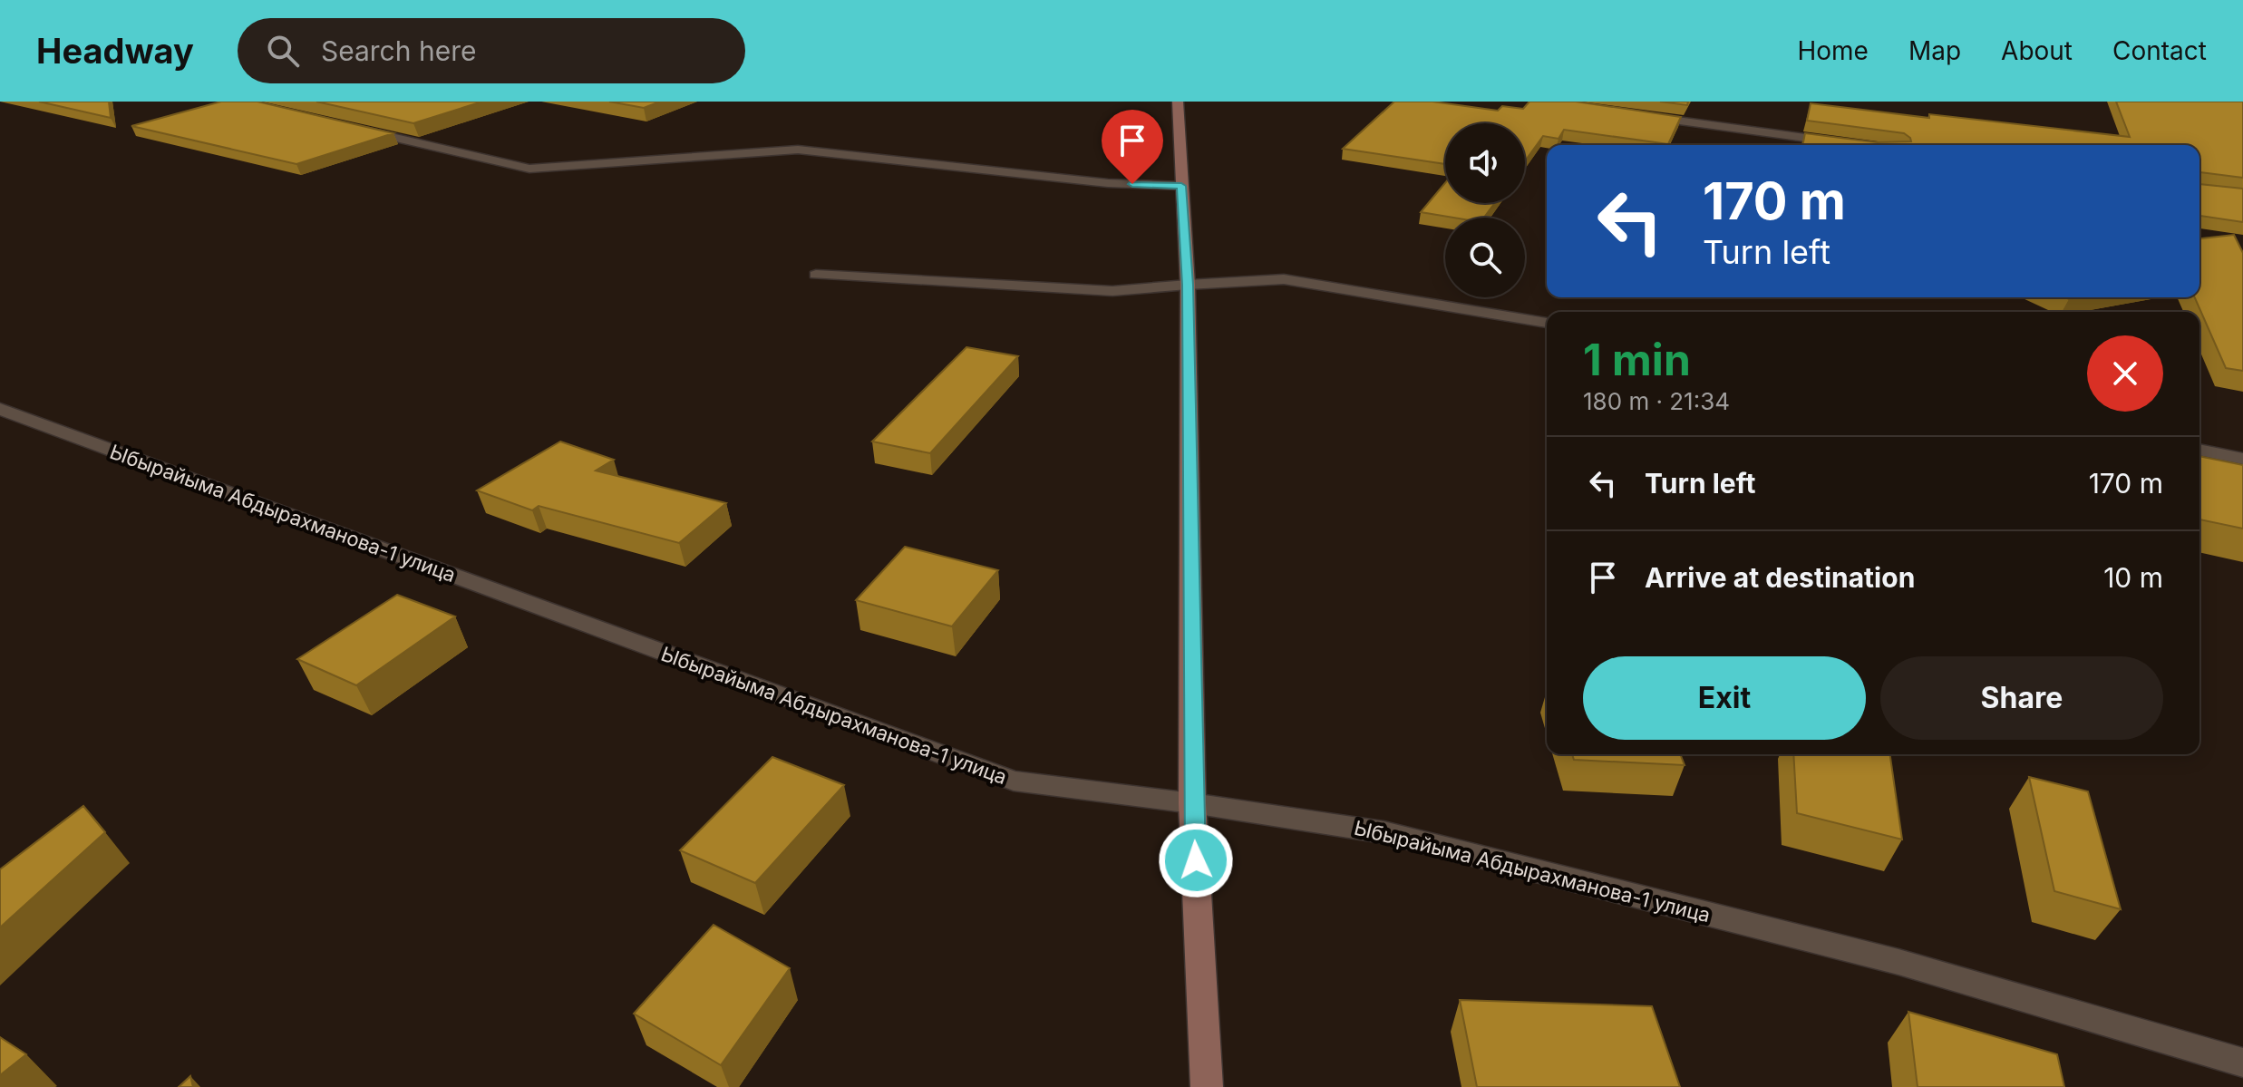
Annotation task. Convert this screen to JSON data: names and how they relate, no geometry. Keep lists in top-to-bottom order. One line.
{"streets":{"street":["Ыбырайыма Абдырахманова-1 улица"]},"page":{"header":"Headway","search":"Search here","nav":["Home","Map","About","Contact"],"turn":["170 m","Turn left"],"heading":["1 min","180 m · 21:34"],"list":[{"name":"Turn left","value":"170 m"},{"name":"Arrive at destination","value":"10 m"}],"buttons":["Exit","Share"]}}
